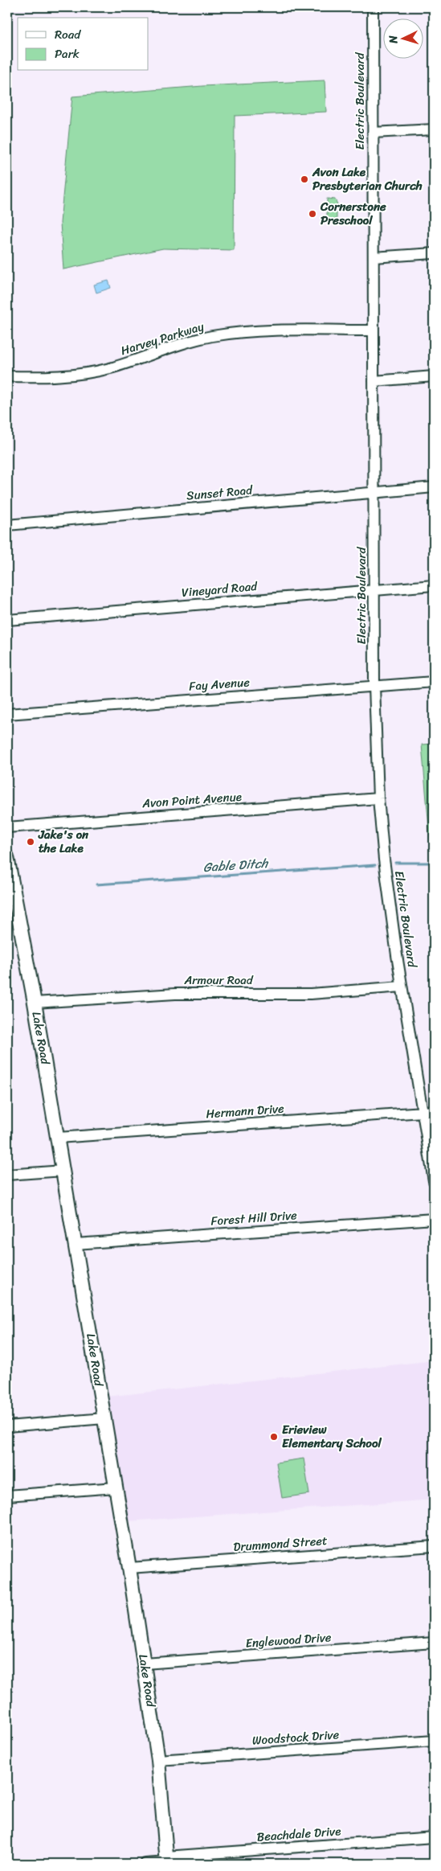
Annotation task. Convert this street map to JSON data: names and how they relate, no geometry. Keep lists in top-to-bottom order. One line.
{"streets":{"main road":["Lake Road"],"street":["Electric Boulevard","Harvey Parkway","Sunset Road","Vineyard Road","Fay Avenue","Avon Point Avenue","Armour Road","Hermann Drive","Forest Hill Drive","Drummond Street","Englewood Drive","Woodstock Drive","Beachdale Drive"]},"crossings":[["Electric Boulevard","Harvey Parkway"],["Electric Boulevard","Sunset Road"],["Electric Boulevard","Vineyard Road"],["Electric Boulevard","Fay Avenue"],["Electric Boulevard","Avon Point Avenue"],["Electric Boulevard","Armour Road"],["Electric Boulevard","Hermann Drive"],["Armour Road","Lake Road"],["Lake Road","Hermann Drive"],["Lake Road","Forest Hill Drive"],["Lake Road","Drummond Street"],["Lake Road","Englewood Drive"],["Lake Road","Woodstock Drive"],["Lake Road","Beachdale Drive"]],"water":["Gable Ditch"],"places":["Avon Lake Presbyterian Church","Cornerstone Preschool","Jake's on the Lake","Erieview Elementary School"],"legend":["Road","Park"],"north":"left"}
